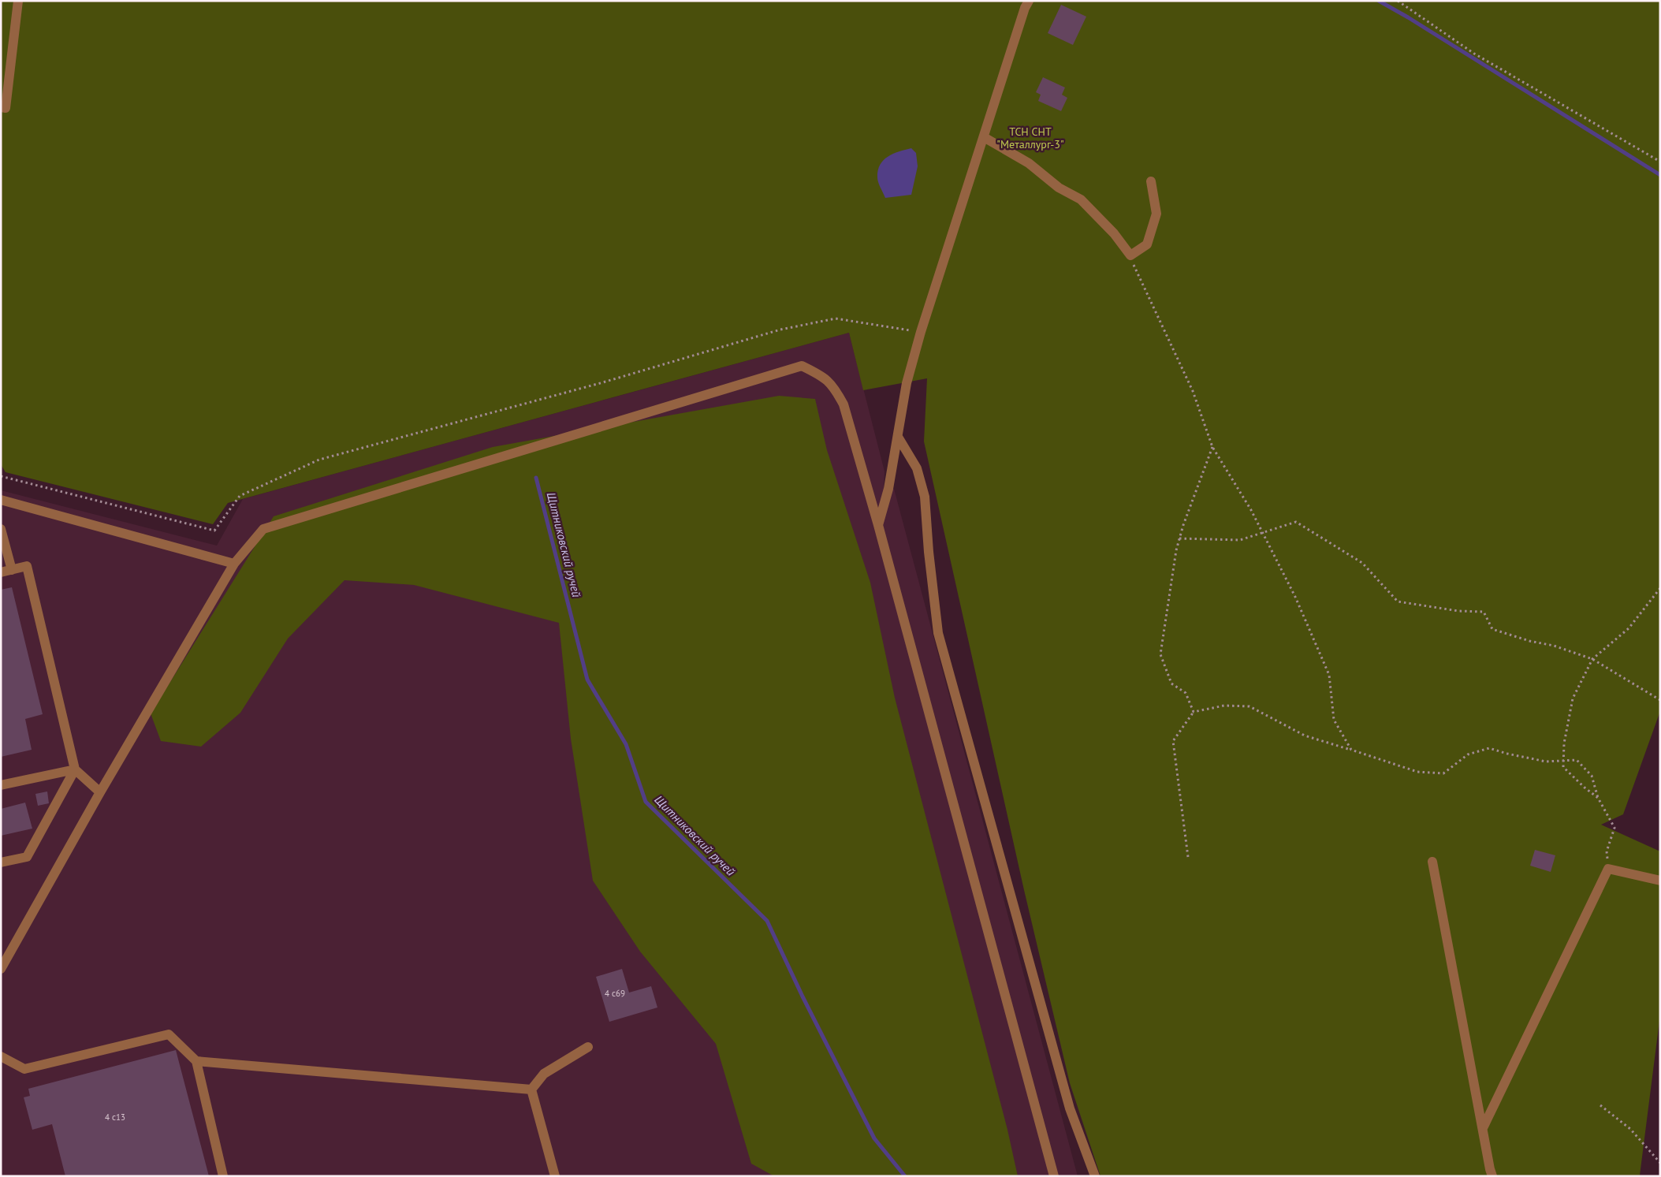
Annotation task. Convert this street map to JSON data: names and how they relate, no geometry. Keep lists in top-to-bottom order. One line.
{"water":["Щитниковский ручей"],"parks":["ТСН СНТ \"Металлург-3\""],"house_numbers":["4 с69","4 с13"]}
